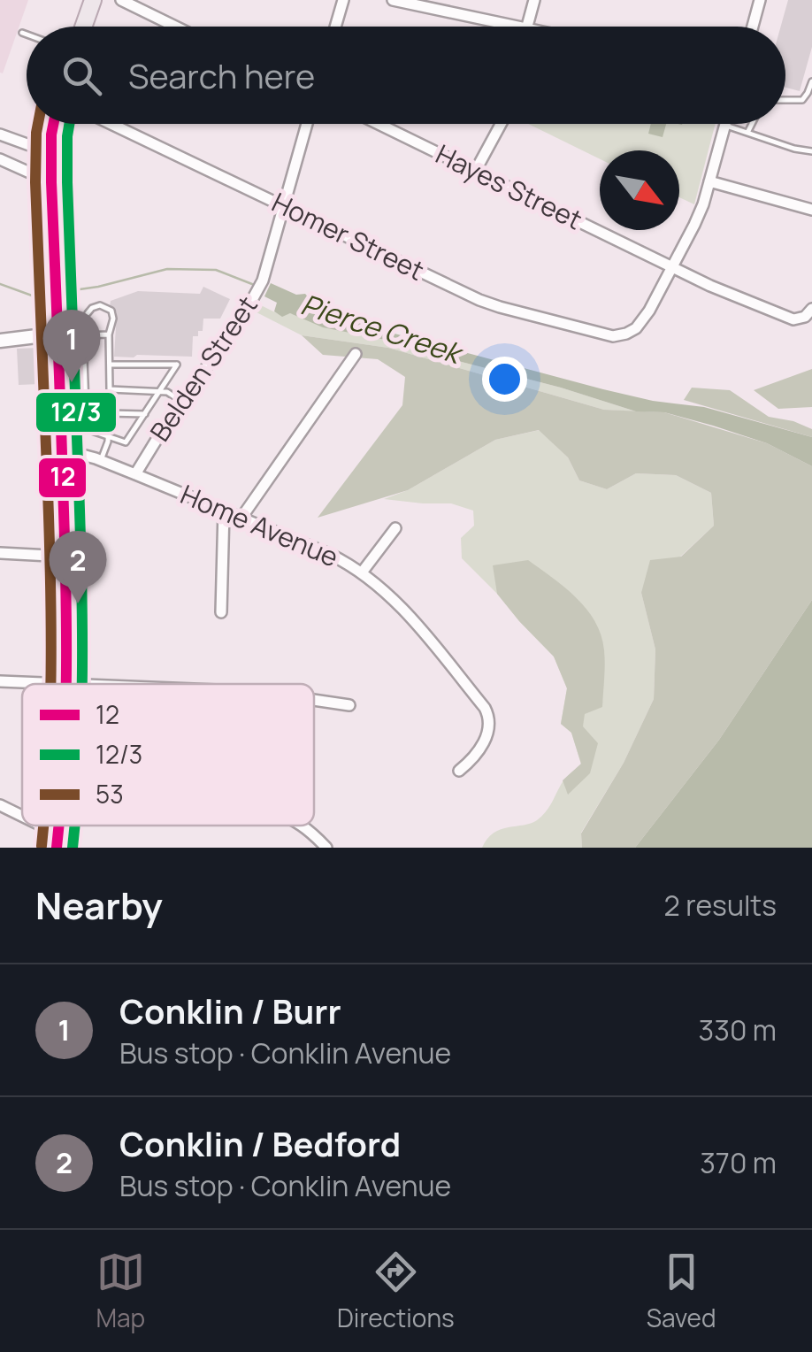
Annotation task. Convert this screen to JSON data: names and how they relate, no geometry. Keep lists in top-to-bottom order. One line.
{"streets":{"street":["Hayes Street","Homer Street","Belden Street","Home Avenue"]},"crossings":[["Hayes Street","Homer Street"],["Homer Street","Belden Street"],["Belden Street","Home Avenue"]],"water":["Pierce Creek"],"lines":["transit line 12","transit line 12/3","transit line 53"],"legend":["12","12/3","53"],"north":"bottom right","page":{"search":"Search here","pins":["1","2"],"heading":["Nearby","2 results"],"list":[{"mark":"1","name":"Conklin / Burr","note":"Bus stop · Conklin Avenue","value":"330 m"},{"mark":"2","name":"Conklin / Bedford","note":"Bus stop · Conklin Avenue","value":"370 m"}],"nav":["Map","Directions","Saved"]}}
